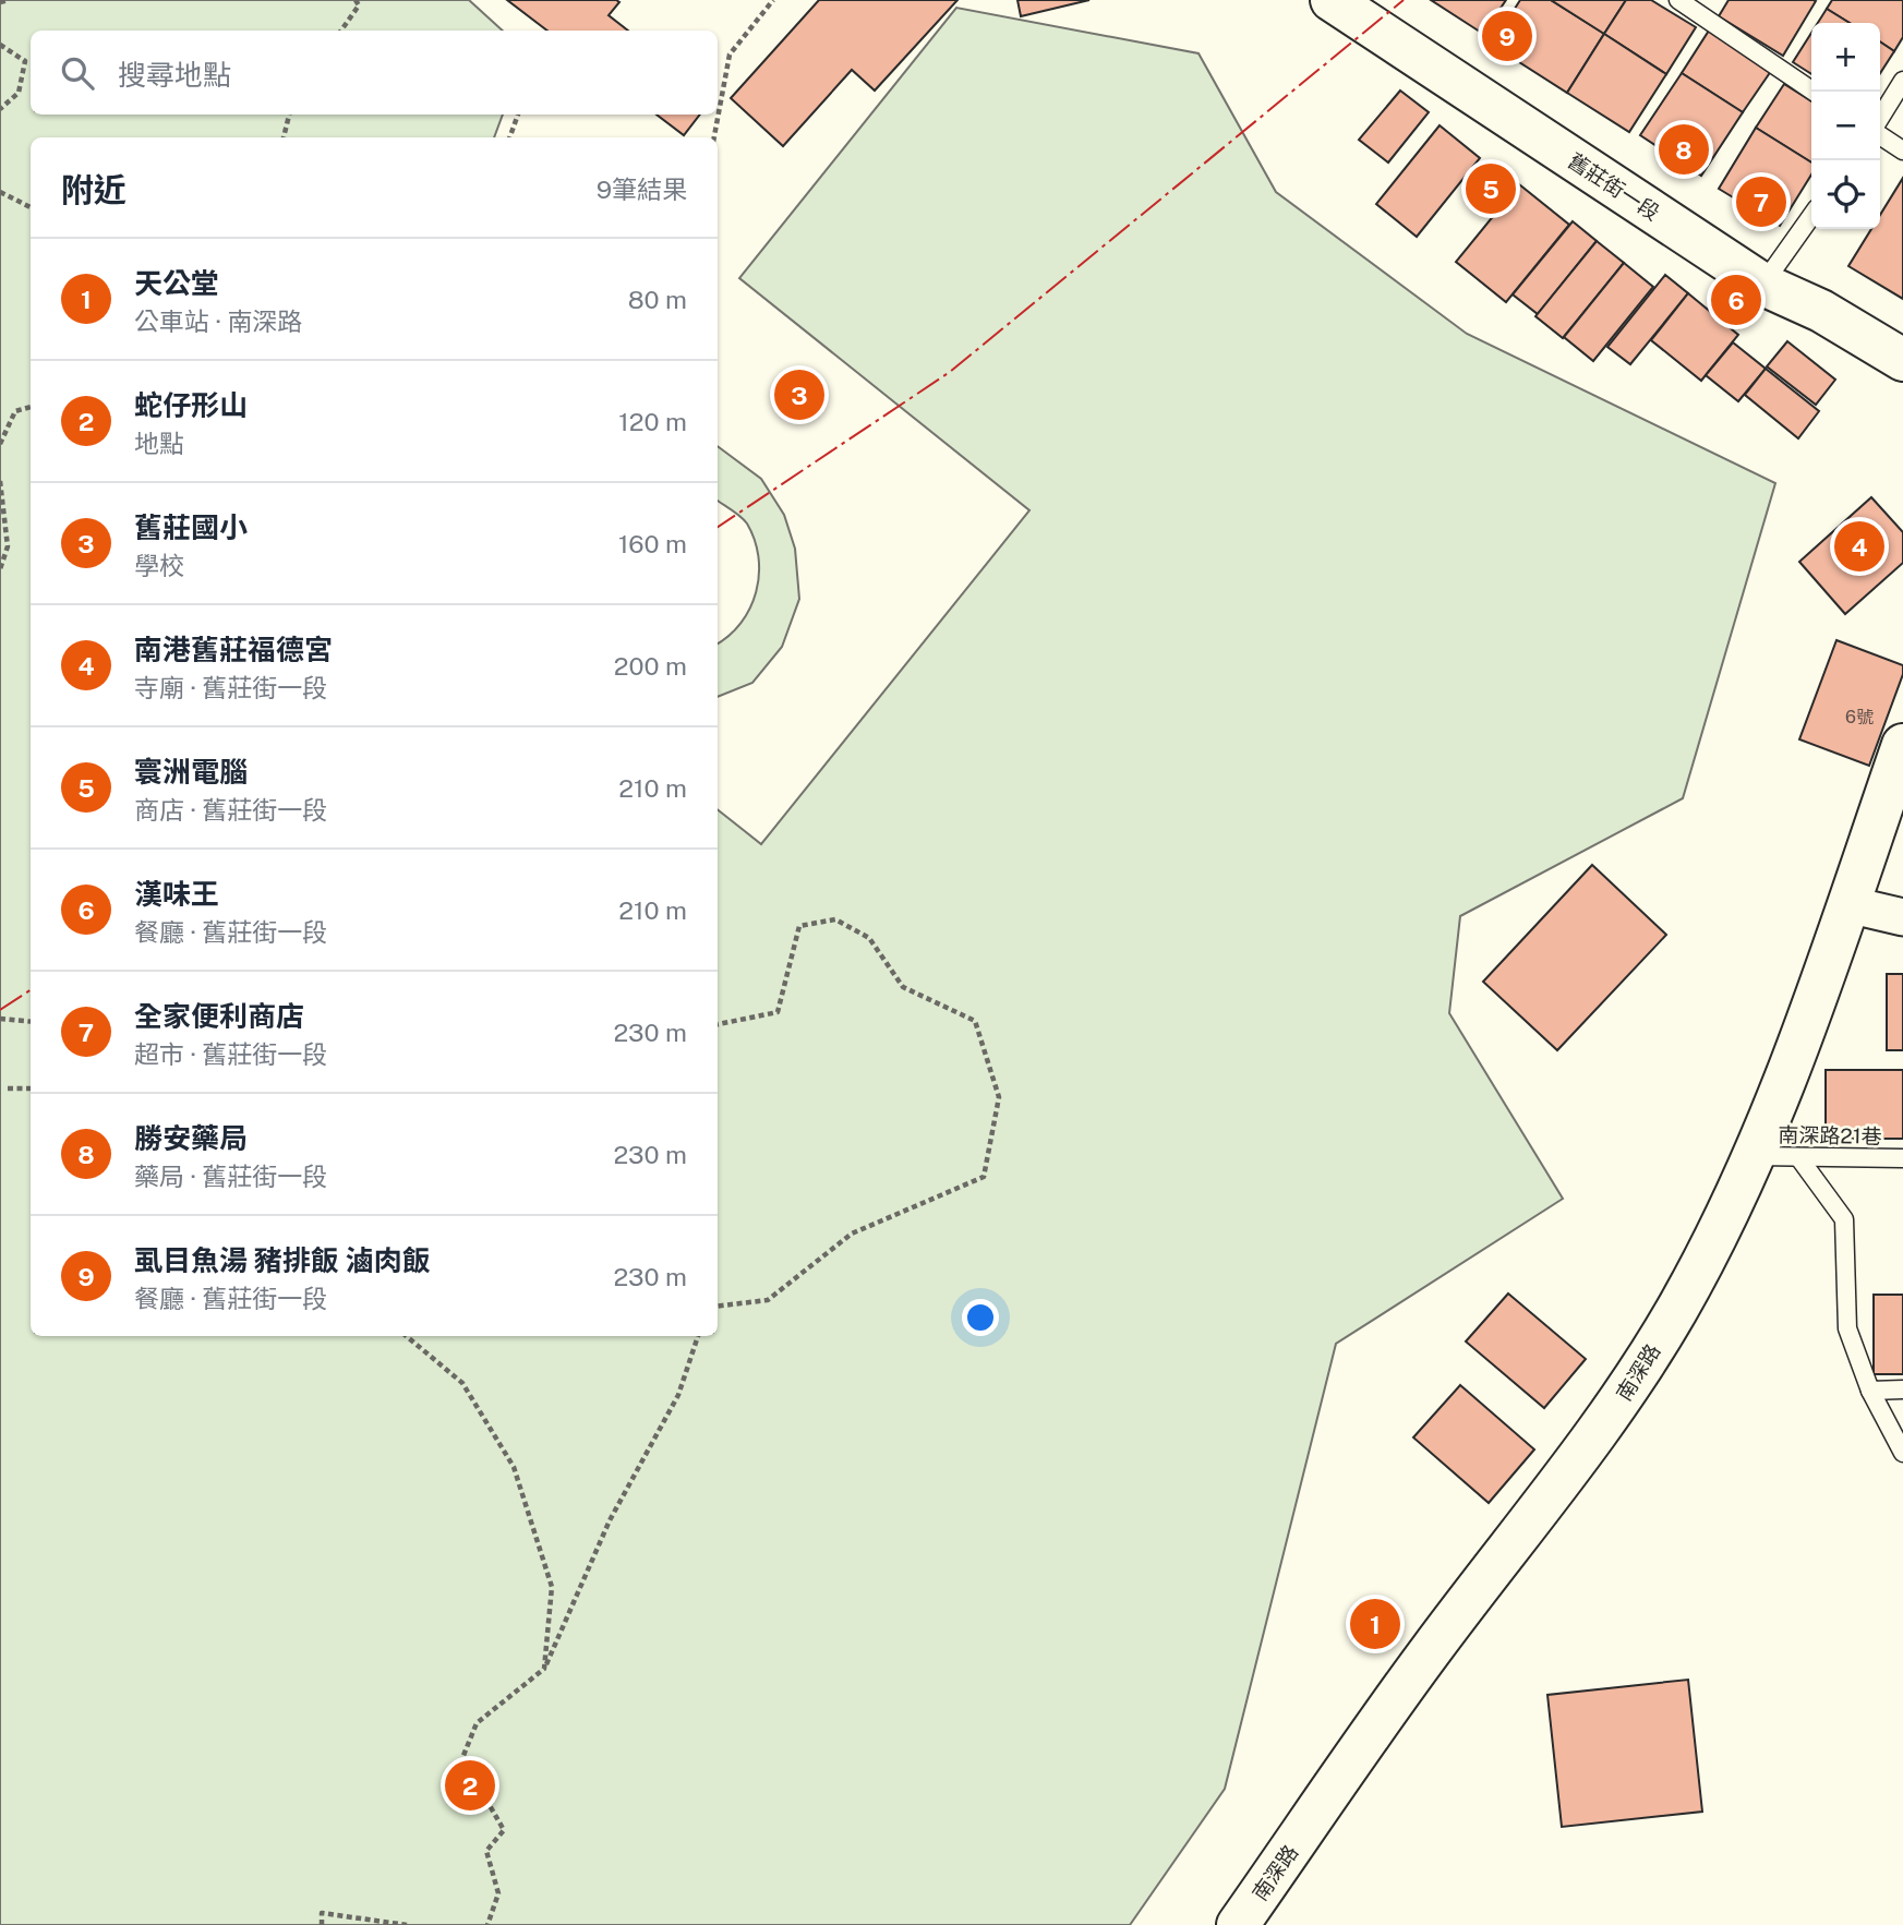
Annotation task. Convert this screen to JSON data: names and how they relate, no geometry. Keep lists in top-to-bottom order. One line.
{"streets":{"main road":["舊莊街一段","南深路"],"lane":["南深路21巷"]},"crossings":[["南深路21巷","南深路"]],"house_numbers":["6號"],"page":{"pins":["9","8","5","7","6","3","4","1","2"],"map_buttons":["+","−"],"search":"搜尋地點","heading":["附近","9筆結果"],"list":[{"mark":"1","name":"天公堂","note":"公車站 · 南深路","value":"80 m"},{"mark":"2","name":"蛇仔形山","note":"地點","value":"120 m"},{"mark":"3","name":"舊莊國小","note":"學校","value":"160 m"},{"mark":"4","name":"南港舊莊福德宮","note":"寺廟 · 舊莊街一段","value":"200 m"},{"mark":"5","name":"寰洲電腦","note":"商店 · 舊莊街一段","value":"210 m"},{"mark":"6","name":"漢味王","note":"餐廳 · 舊莊街一段","value":"210 m"},{"mark":"7","name":"全家便利商店","note":"超市 · 舊莊街一段","value":"230 m"},{"mark":"8","name":"勝安藥局","note":"藥局 · 舊莊街一段","value":"230 m"},{"mark":"9","name":"虱目魚湯 豬排飯 滷肉飯","note":"餐廳 · 舊莊街一段","value":"230 m"}]}}
